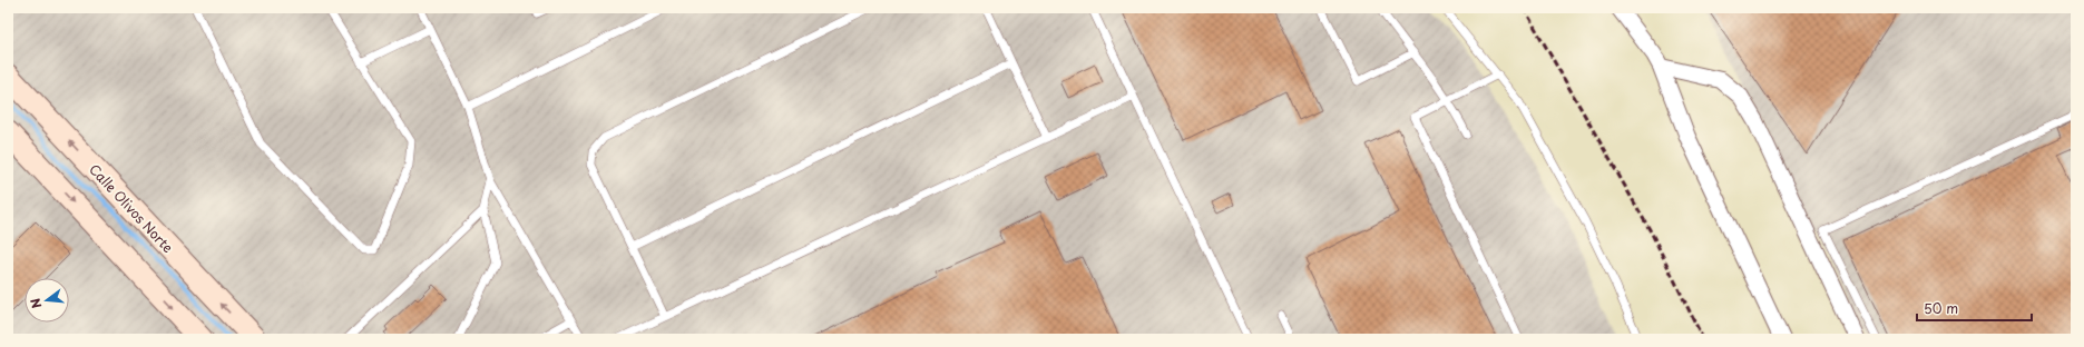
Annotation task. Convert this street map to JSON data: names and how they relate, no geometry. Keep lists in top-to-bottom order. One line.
{"streets":{"main road":["Calle Olivos Norte"]},"scale_bar":"50 m","north":"left"}
